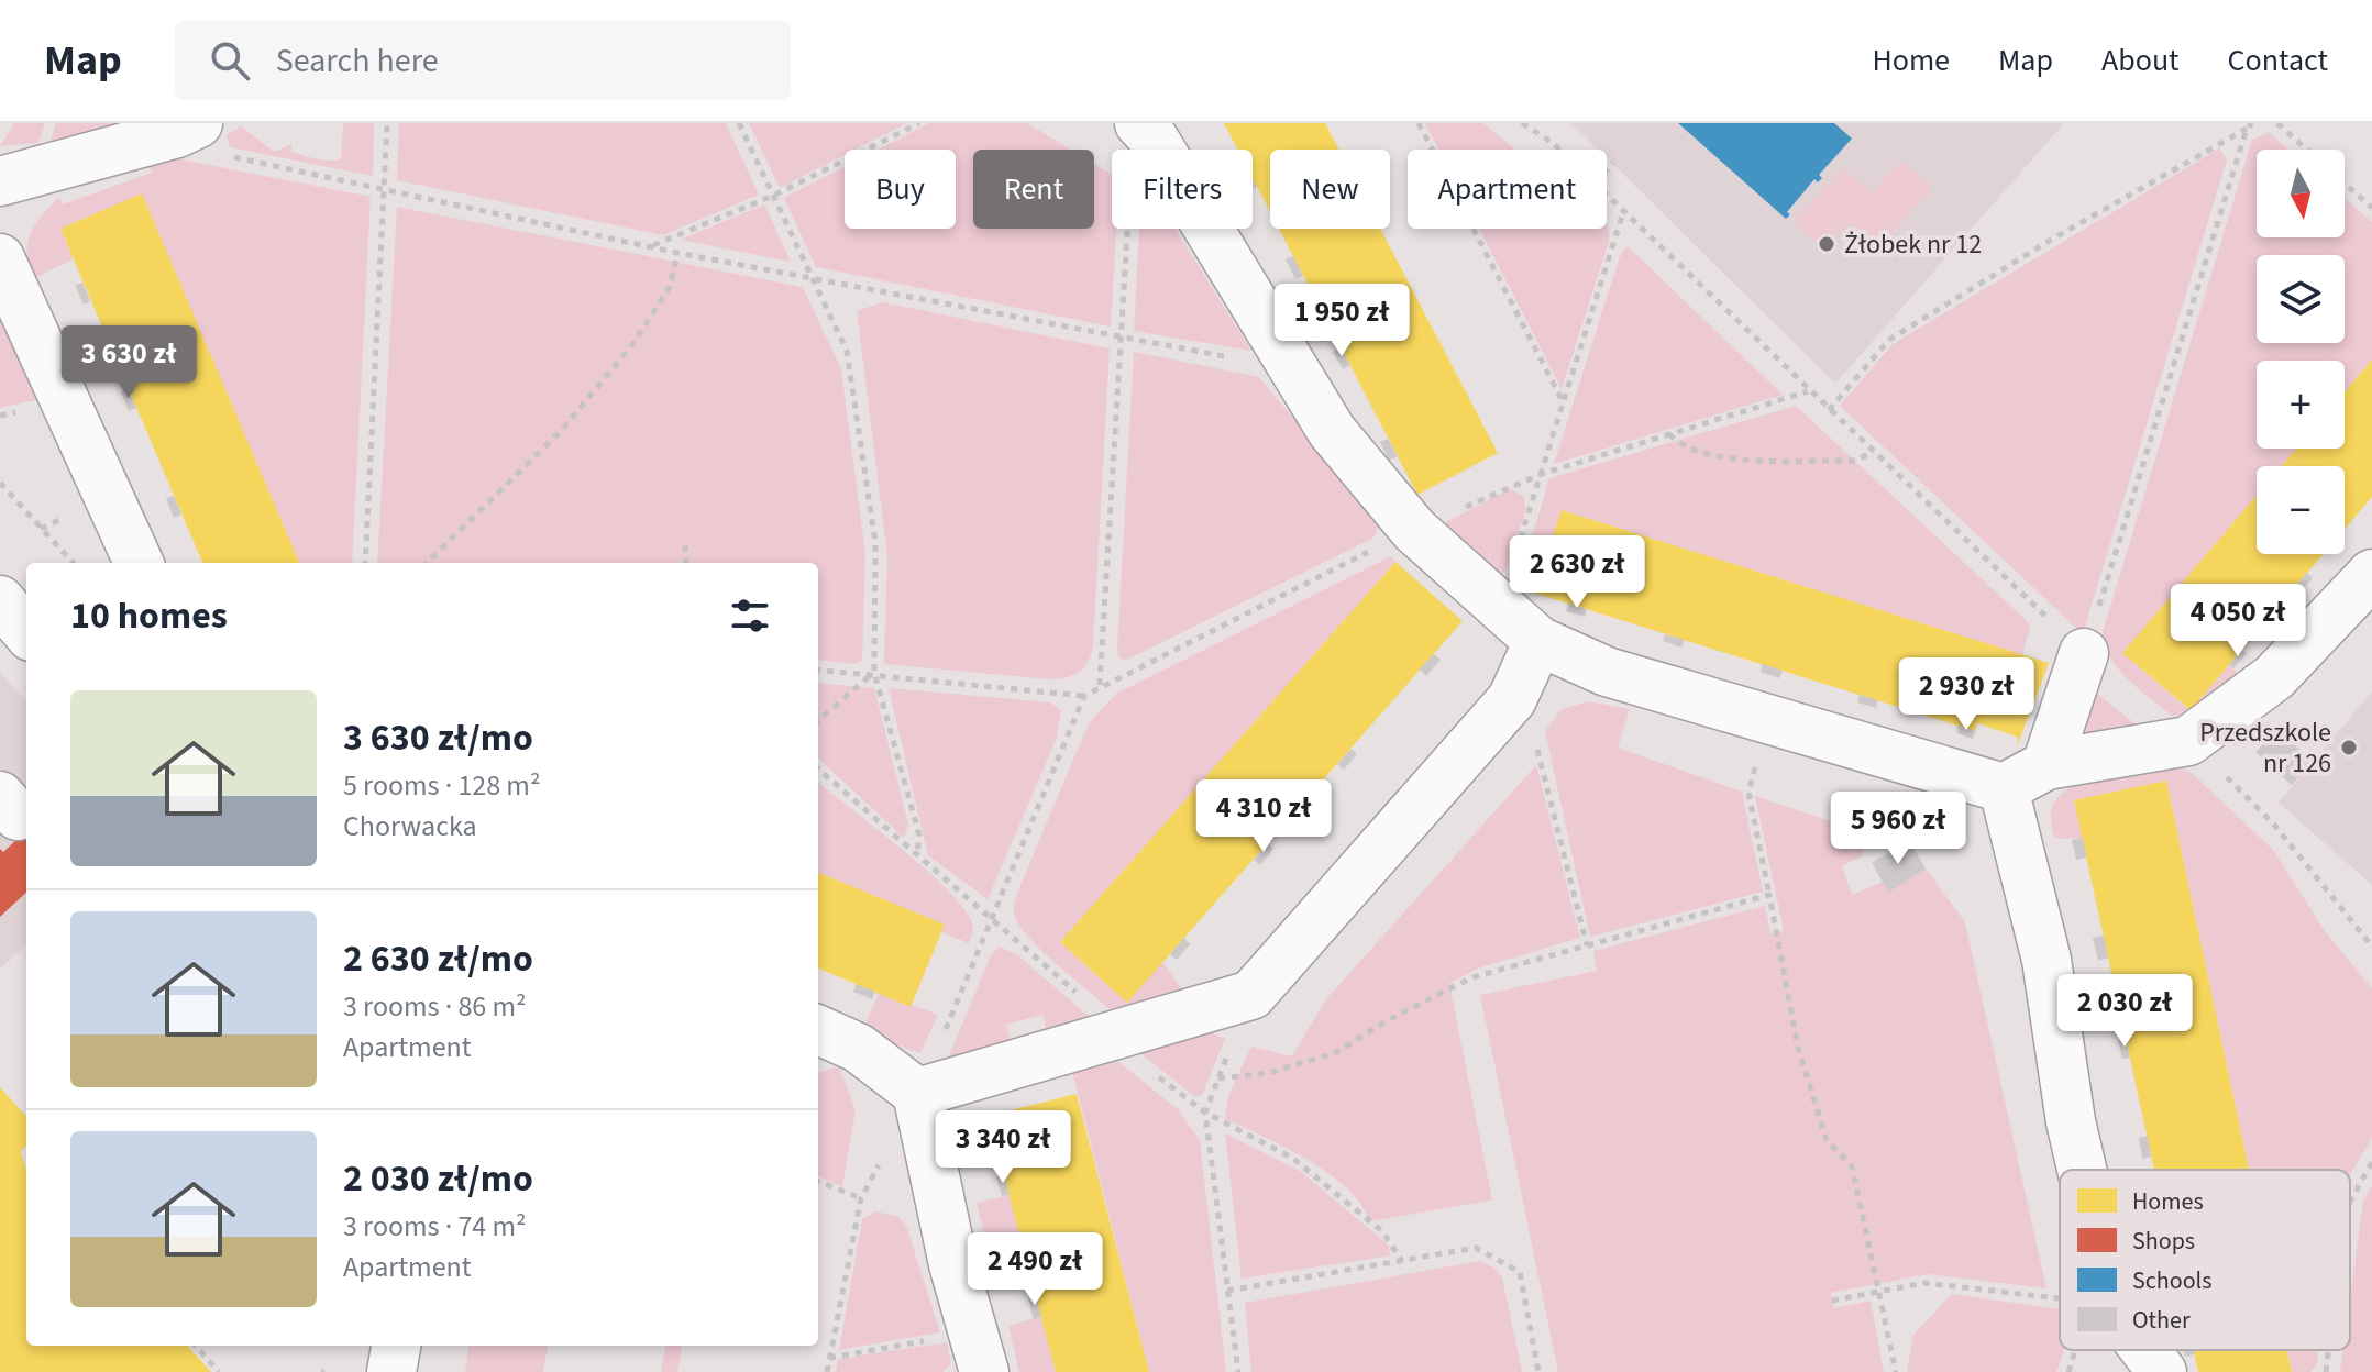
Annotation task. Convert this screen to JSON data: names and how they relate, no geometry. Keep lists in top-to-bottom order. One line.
{"places":["Żłobek nr 12","Przedszkole nr 126"],"legend":["Homes","Shops","Schools","Other"],"north":"bottom","page":{"header":"Map","search":"Search here","nav":["Home","Map","About","Contact"],"map_buttons":["+","−"],"chip":["Buy","Rent","Filters","New","Apartment"],"price":["1 950 zł","3 630 zł","2 630 zł","4 050 zł","2 930 zł","4 310 zł","5 960 zł","2 030 zł","3 340 zł","2 490 zł"],"heading":"10 homes","list":[{"name":"3 630 zł/mo","note":"5 rooms · 128 m² · Chorwacka"},{"name":"2 630 zł/mo","note":"3 rooms · 86 m² · Apartment"},{"name":"2 030 zł/mo","note":"3 rooms · 74 m² · Apartment"}]}}
